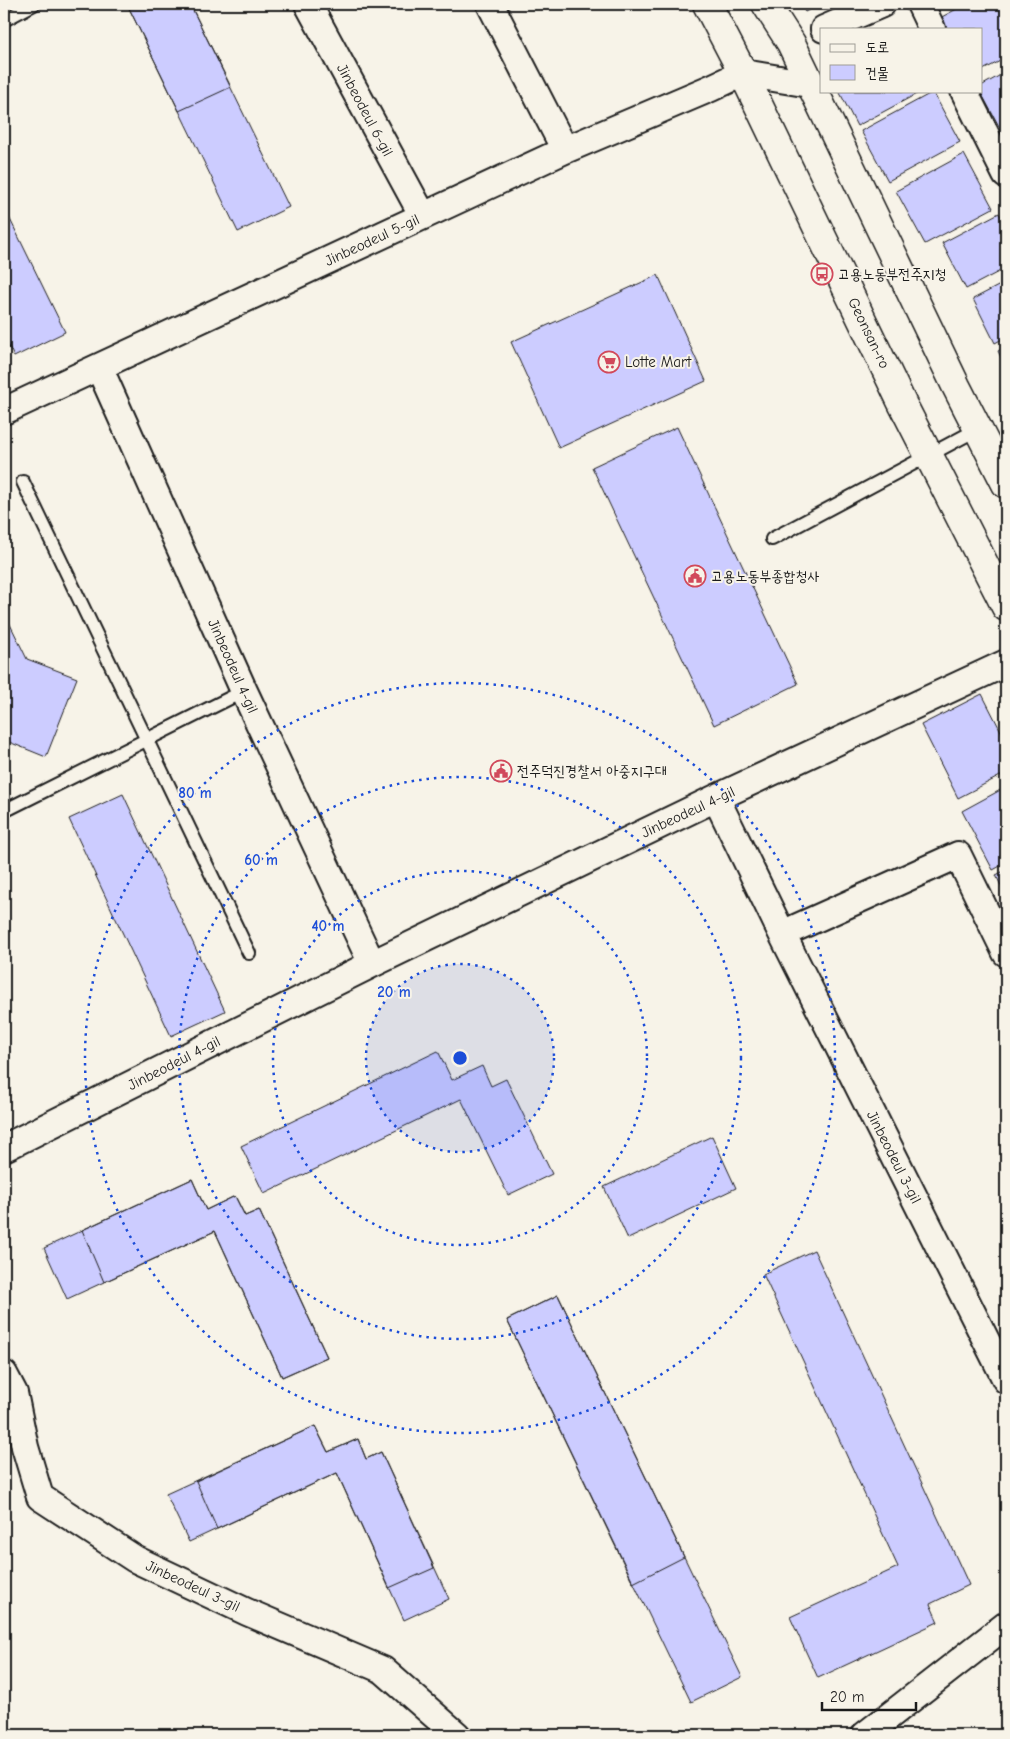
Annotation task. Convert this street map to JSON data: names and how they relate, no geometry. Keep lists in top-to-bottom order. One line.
{"streets":{"street":["Jinbeodeul 6-gil","Jinbeodeul 5-gil","Geonsan-ro","Jinbeodeul 4-gil","Jinbeodeul 3-gil"]},"crossings":[["Jinbeodeul 6-gil","Jinbeodeul 5-gil"],["Jinbeodeul 5-gil","Geonsan-ro"],["Jinbeodeul 5-gil","Jinbeodeul 4-gil"],["Jinbeodeul 4-gil","Jinbeodeul 3-gil"]],"places":{"bus stop":["고용노동부전주지청"],"supermarket":["Lotte Mart"],"public building":["고용노동부종합청사","전주덕진경찰서 아중지구대"]},"legend":["도로","건물"],"scale_bar":"20 m","rings":["80 m","60 m","40 m","20 m"]}
